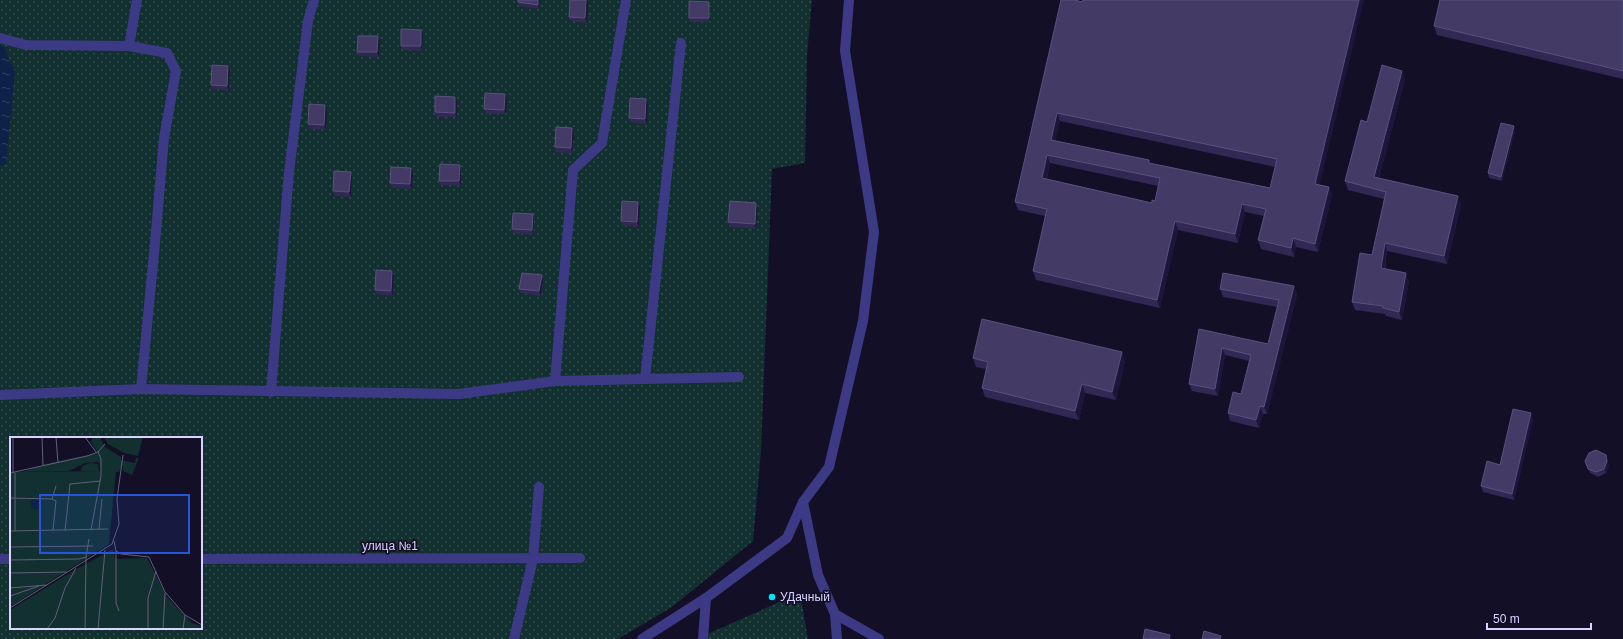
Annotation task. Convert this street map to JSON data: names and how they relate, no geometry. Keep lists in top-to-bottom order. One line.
{"streets":{"street":["улица №1"]},"places":["УДачный"],"scale_bar":"50 m"}
